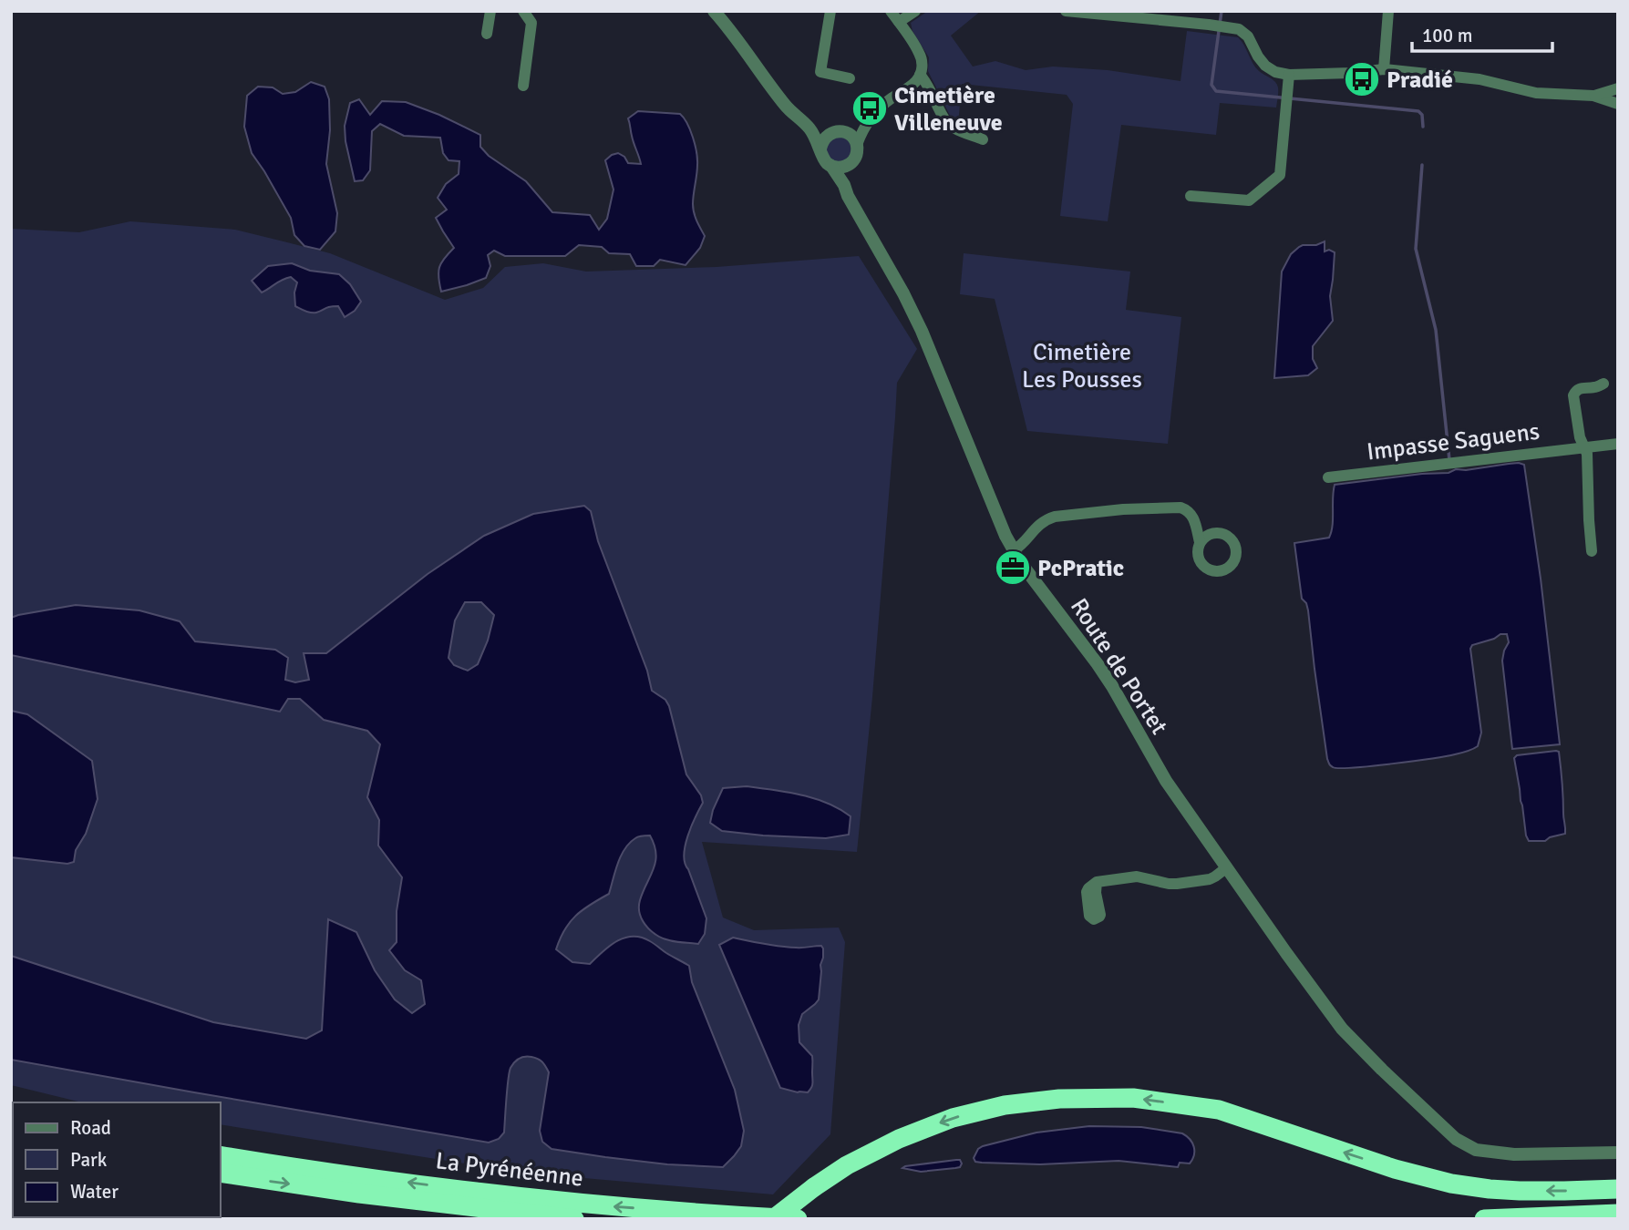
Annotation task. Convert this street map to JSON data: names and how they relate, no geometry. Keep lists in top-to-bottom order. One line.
{"streets":{"highway":["La Pyrénéenne"],"street":["Impasse Saguens","Route de Portet"]},"parks":["Cimetière Les Pousses"],"places":{"bus stop":["Pradié","Cimetière Villeneuve"],"office":["PcPratic"]},"legend":["Road","Park","Water"],"scale_bar":"100 m"}
